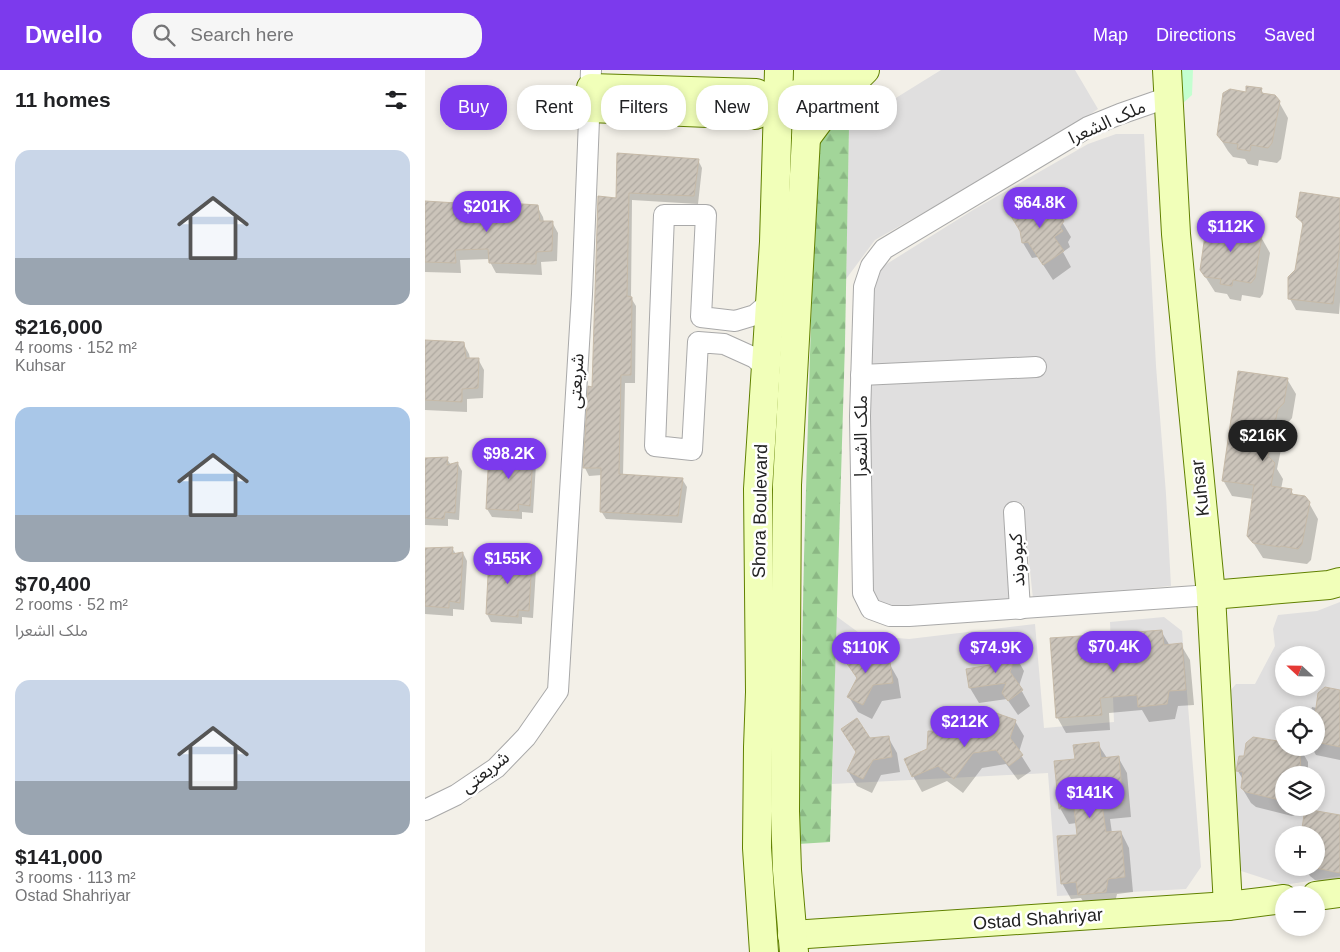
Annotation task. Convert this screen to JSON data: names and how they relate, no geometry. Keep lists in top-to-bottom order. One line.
{"streets":{"main road":["Kuhsar","Shora Boulevard","Ostad Shahriyar"],"street":["ملک الشعرا","شریعتی","کبودوند"]},"crossings":[["ملک الشعرا","Kuhsar"],["ملک الشعرا","کبودوند"],["Kuhsar","Ostad Shahriyar"],["Shora Boulevard","Ostad Shahriyar"]],"north":"left","page":{"header":"Dwello","search":"Search here","nav":["Map","Directions","Saved"],"heading":"11 homes","chip":["Buy","Rent","Filters","New","Apartment"],"list":[{"name":"$216,000","note":"4 rooms · 152 m² · Kuhsar"},{"name":"$70,400","note":"2 rooms · 52 m² · ملک الشعرا"},{"name":"$141,000","note":"3 rooms · 113 m² · Ostad Shahriyar"}],"price":["$64.8K","$201K","$112K","$216K","$98.2K","$155K","$70.4K","$110K","$74.9K","$212K","$141K"],"map_buttons":["+","−"]}}
